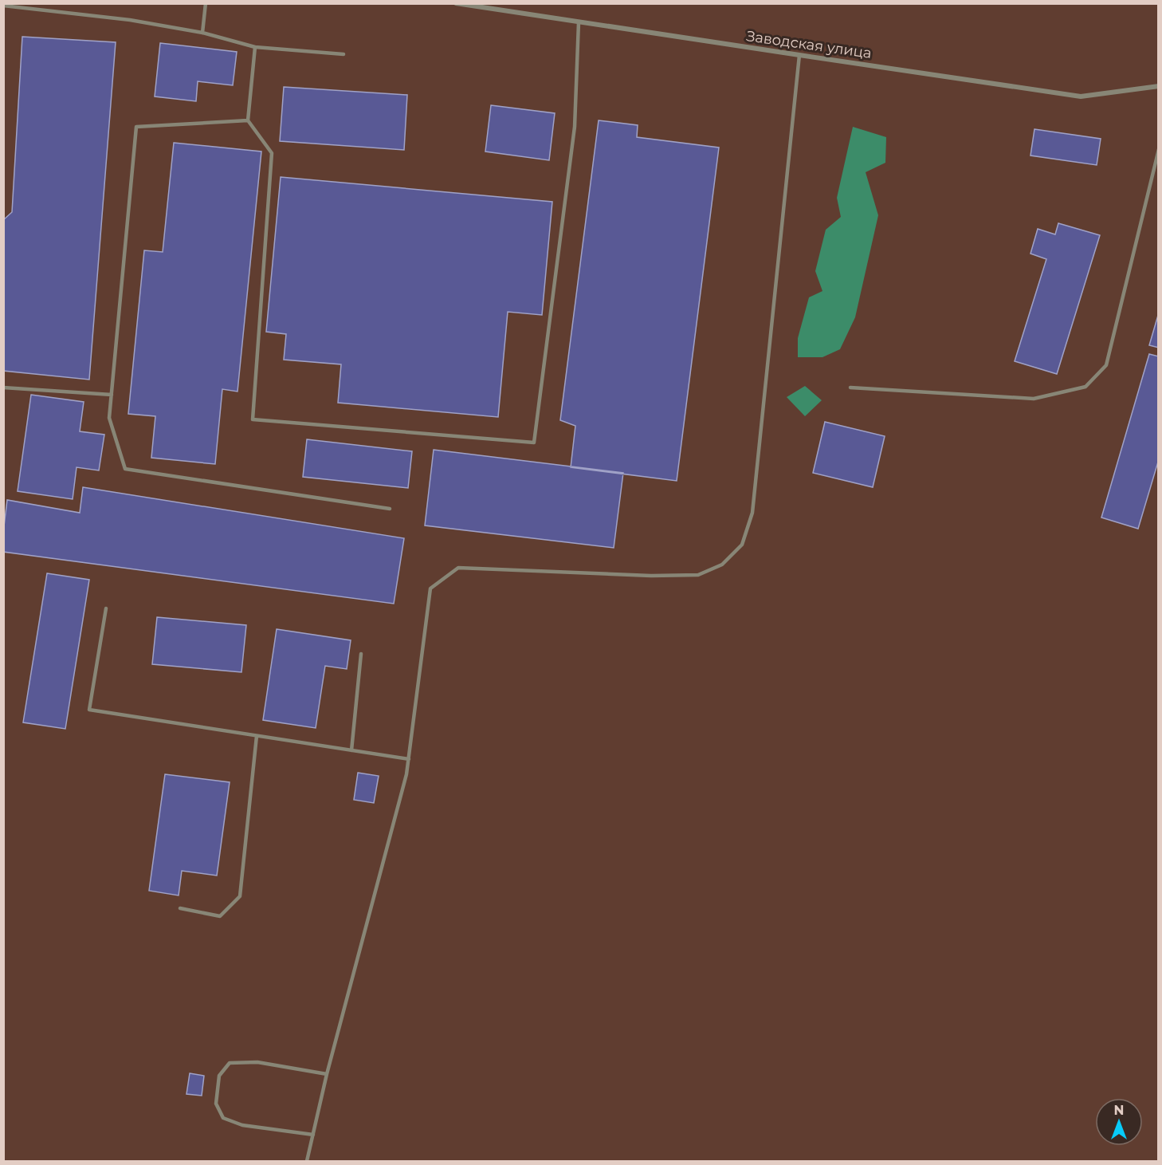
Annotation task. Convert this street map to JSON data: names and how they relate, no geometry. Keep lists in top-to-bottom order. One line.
{"streets":{"street":["Заводская улица"]},"north":"top"}
